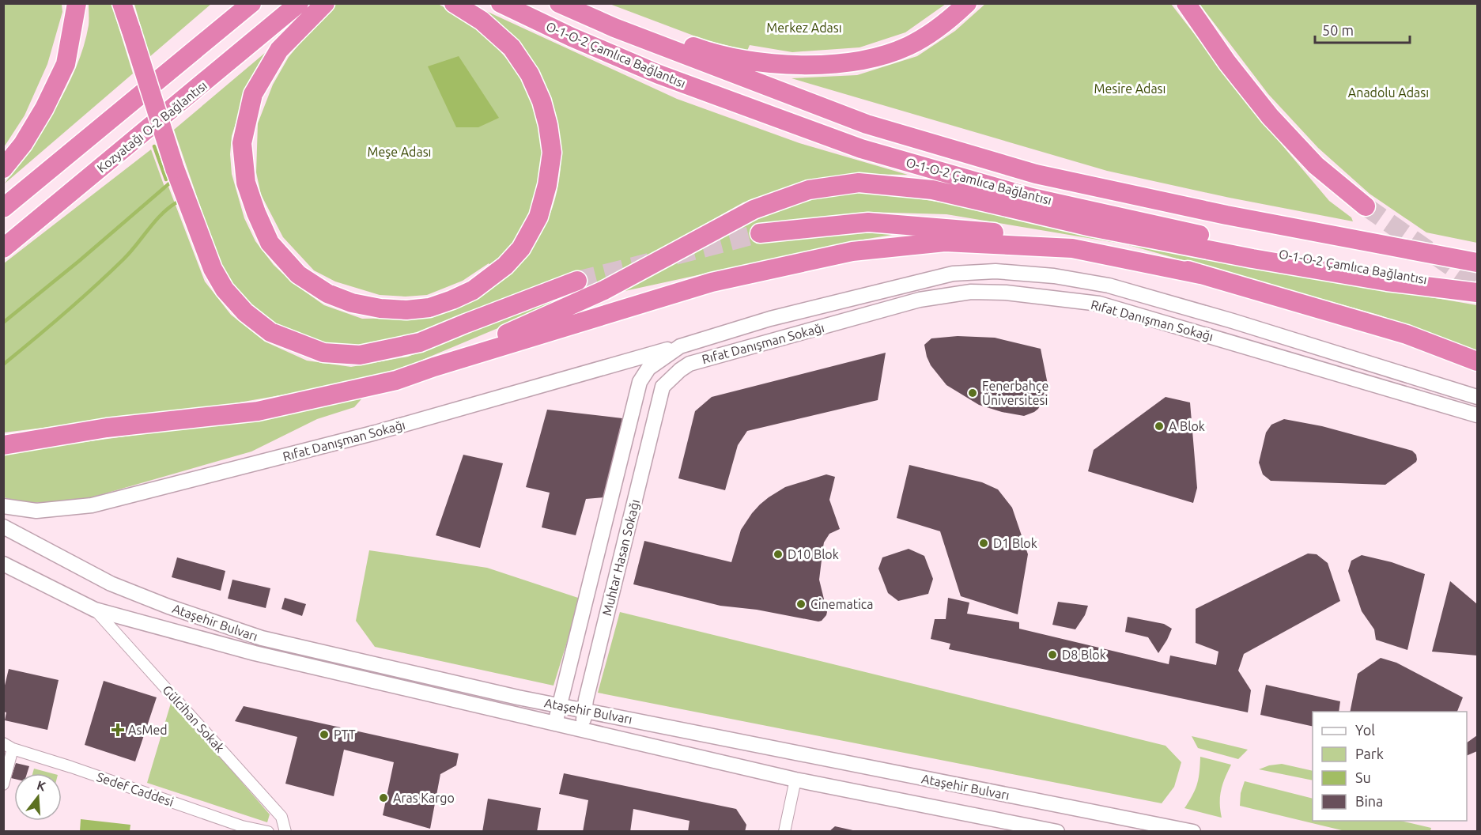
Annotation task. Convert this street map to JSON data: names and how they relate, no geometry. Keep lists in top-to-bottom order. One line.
{"streets":{"highway":["O-1-O-2 Çamlıca Bağlantısı","Kozyatağı O-2 Bağlantısı"],"street":["Rıfat Danışman Sokağı","Muhtar Hasan Sokağı","Ataşehir Bulvarı","Gülcihan Sokak","Sedef Caddesi"]},"crossings":[["Rıfat Danışman Sokağı","Muhtar Hasan Sokağı"],["Muhtar Hasan Sokağı","Ataşehir Bulvarı"],["Ataşehir Bulvarı","Gülcihan Sokak"]],"parks":["Merkez Adası","Mesire Adası","Anadolu Adası","Meşe Adası"],"places":{"other":["Fenerbahçe Üniversitesi","A Blok","D1 Blok","D10 Blok","Cinematica","D8 Blok","PTT","Aras Kargo"],"health":["AsMed"]},"legend":["Yol","Park","Su","Bina"],"scale_bar":"50 m","north":"top"}
